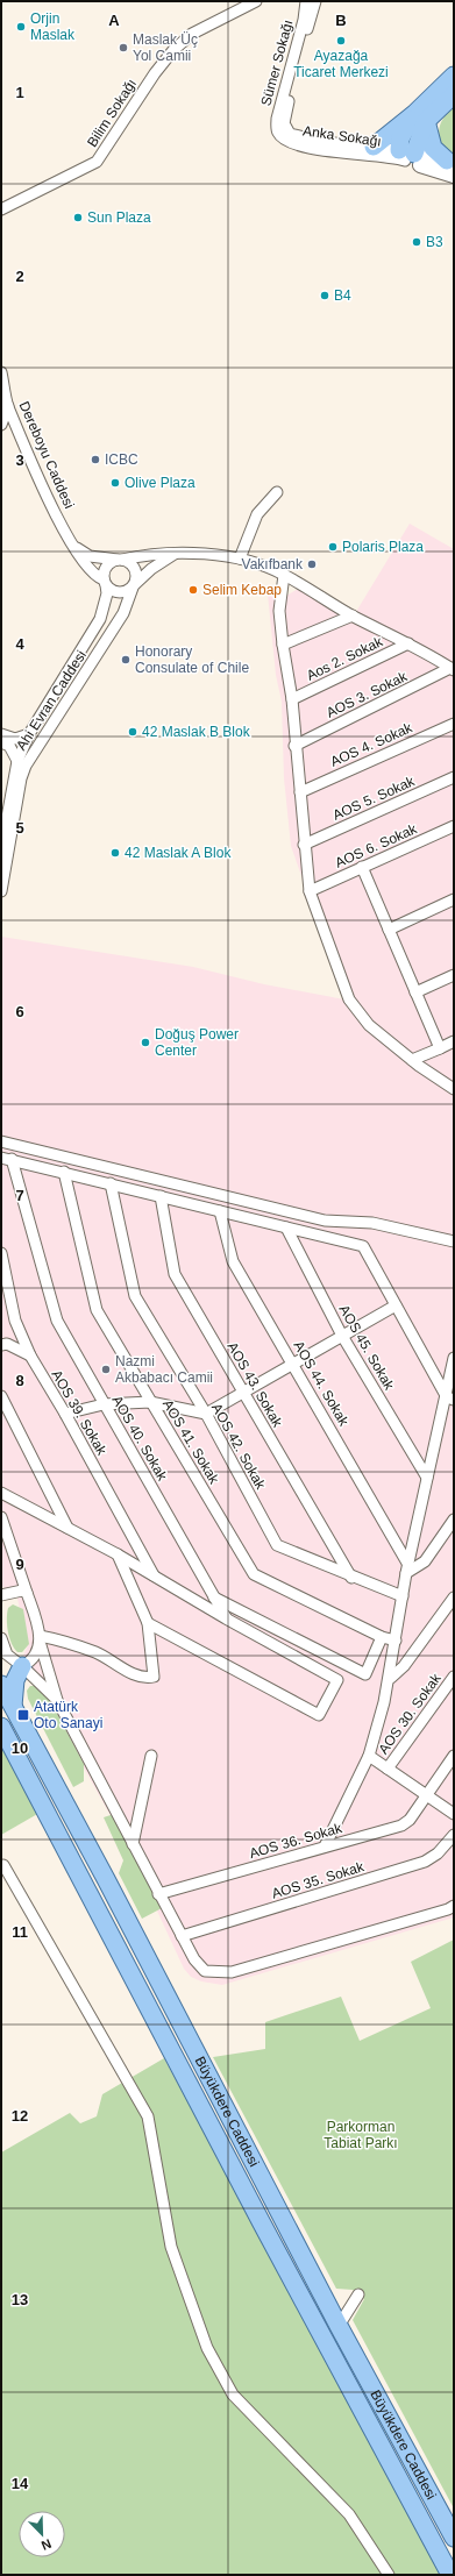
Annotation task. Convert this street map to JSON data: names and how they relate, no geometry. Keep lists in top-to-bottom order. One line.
{"streets":{"main road":["Büyükdere Caddesi"],"street":["Sümer Sokağı","Bilim Sokağı","Anka Sokağı","Dereboyu Caddesi","Aos 2. Sokak","AOS 3. Sokak","Ahi Evran Caddesi","AOS 4. Sokak","AOS 5. Sokak","AOS 6. Sokak","AOS 45. Sokak","AOS 44. Sokak","AOS 43. Sokak","AOS 39. Sokak","AOS 40. Sokak","AOS 41. Sokak","AOS 42. Sokak","AOS 30. Sokak","AOS 36. Sokak","AOS 35. Sokak"]},"crossings":[["Sümer Sokağı","Anka Sokağı"],["Dereboyu Caddesi","Ahi Evran Caddesi"],["AOS 43. Sokak","AOS 42. Sokak"]],"parks":["Parkorman Tabiat Parkı"],"places":{"other":["Orjin Maslak","Ayazağa Ticaret Merkezi","Maslak Üç Yol Camii","Sun Plaza","B3","B4","ICBC","Olive Plaza","Polaris Plaza","Vakıfbank","Selim Kebap","Honorary Consulate of Chile","42 Maslak B Blok","42 Maslak A Blok","Doğuş Power Center","Nazmi Akbabacı Camii"],"transit":["Atatürk Oto Sanayi"]},"north":"bottom right","grid":{"columns":["A","B"],"rows":["1","2","3","4","5","6","7","8","9","10","11","12","13","14"]}}
